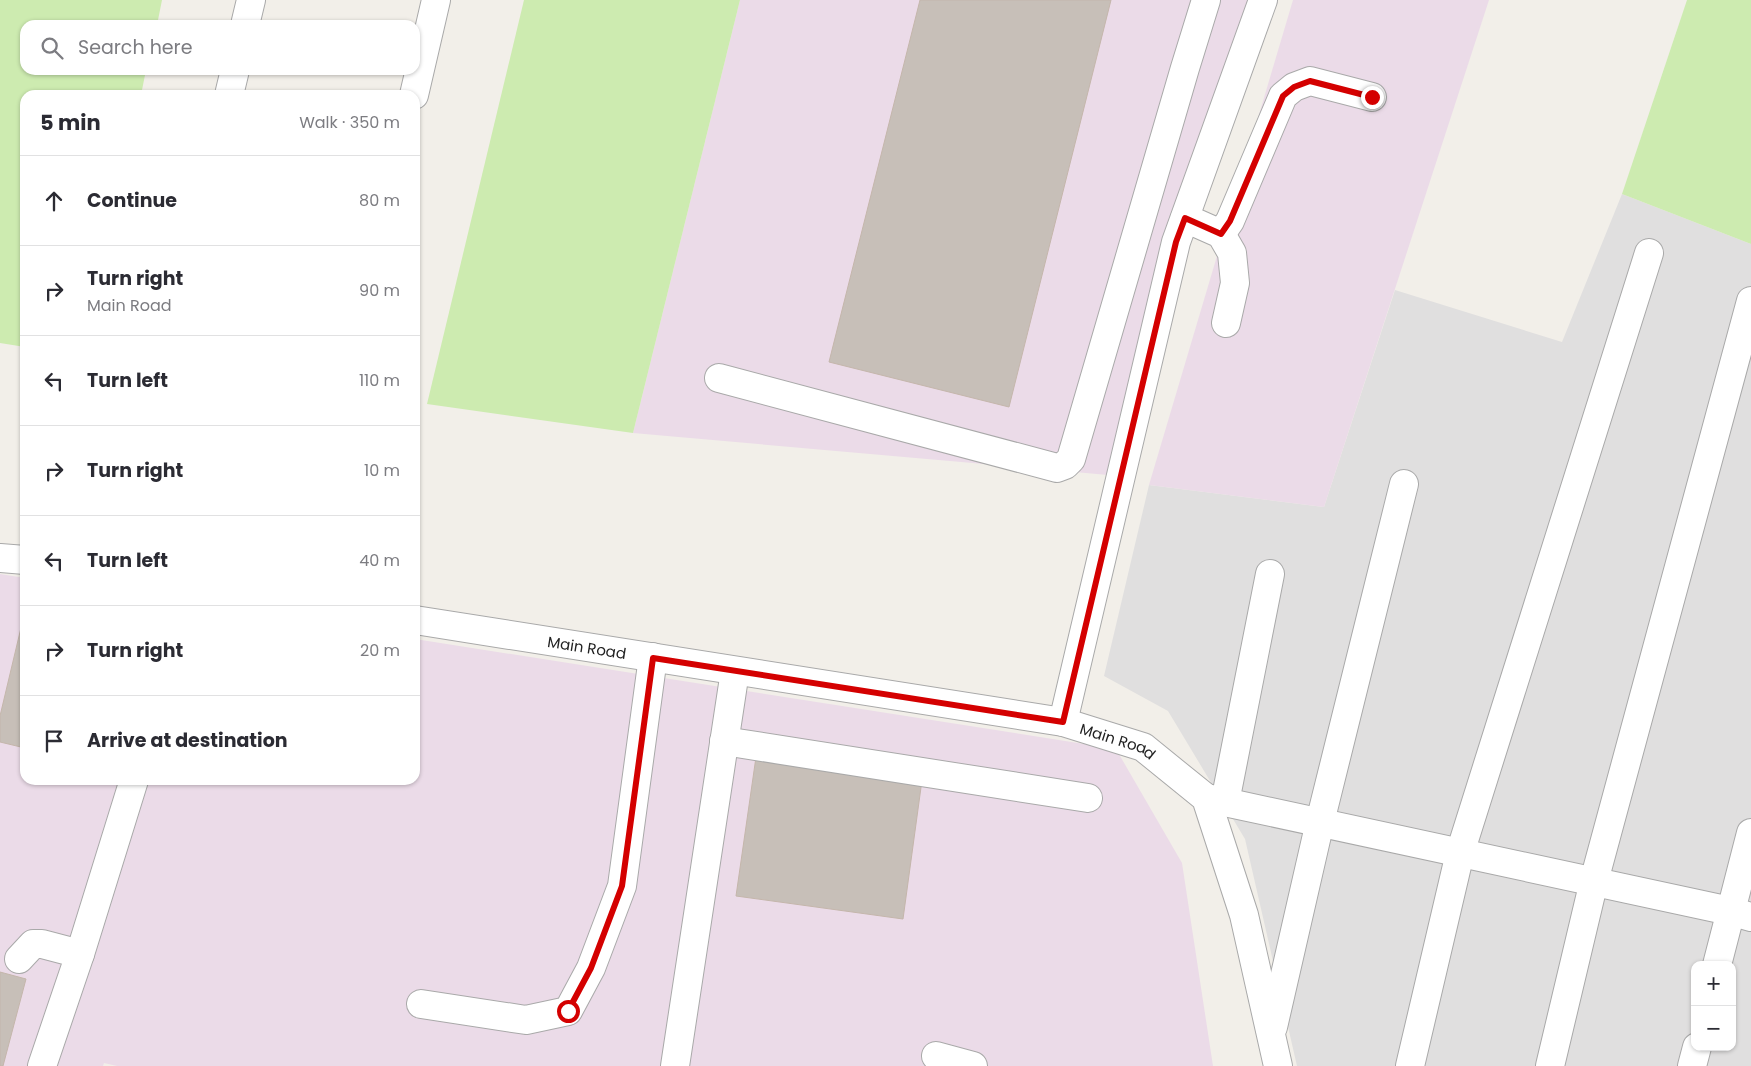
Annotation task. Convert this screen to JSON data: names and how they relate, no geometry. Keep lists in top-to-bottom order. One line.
{"streets":{"street":["Main Road"]},"page":{"search":"Search here","heading":["5 min","Walk · 350 m"],"list":[["Continue","80 m"],["Turn right","Main Road","90 m"],["Turn left","110 m"],["Turn right","10 m"],["Turn left","40 m"],["Turn right","20 m"],"Arrive at destination"],"map_buttons":["+","−"]}}
